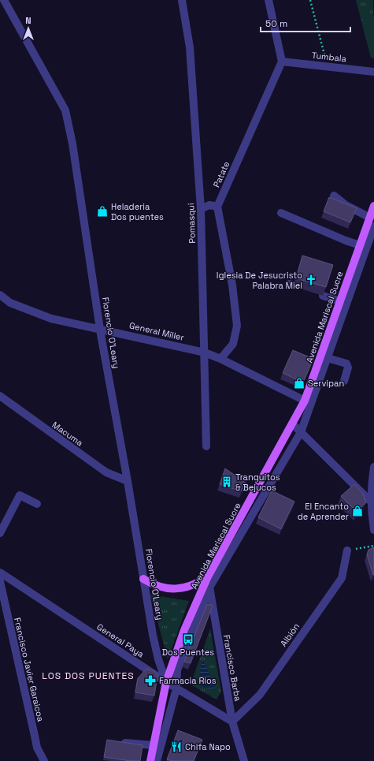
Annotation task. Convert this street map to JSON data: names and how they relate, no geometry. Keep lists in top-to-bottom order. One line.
{"streets":{"main road":["Avenida Mariscal Sucre"],"street":["Tumbala","Patate","Pomasqui","General Miller","Florencio O'Leary","Macuma","Albión","General Paya","Francisco Barba","Francisco Javier Garaicoa"]},"crossings":[["Tumbala","Patate"],["Pomasqui","General Miller"],["Avenida Mariscal Sucre","General Miller"],["Avenida Mariscal Sucre","Florencio O'Leary"],["Avenida Mariscal Sucre","General Paya"],["Avenida Mariscal Sucre","Francisco Barba"],["General Miller","Florencio O'Leary"],["Florencio O'Leary","Macuma"],["Florencio O'Leary","General Paya"],["Albión","General Paya"],["Albión","Francisco Barba"],["General Paya","Francisco Barba"]],"districts":["LOS DOS PUENTES"],"places":{"shop":["Heladeria Dos puentes","Servipan","El Encanto de Aprender"],"church":["Iglesia De Jesucristo Palabra Miel"],"building":["Tranquitos & Bejucos"],"bus stop":["Dos Puentes"],"pharmacy":["Farmacia Rios"],"restaurant":["Chifa Napo"]},"scale_bar":"50 m","north":"top"}
